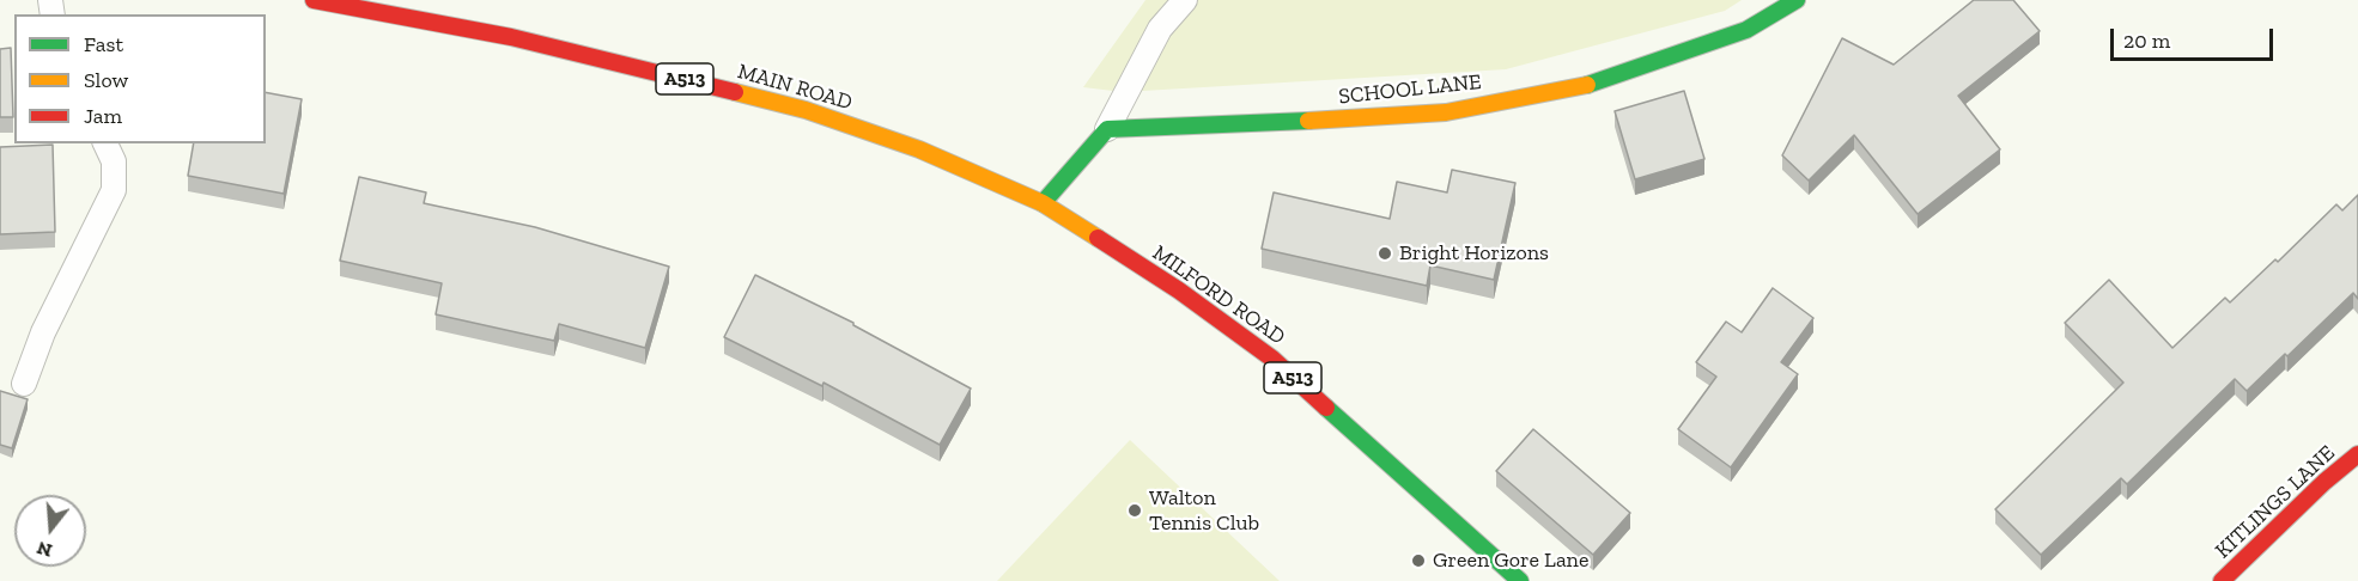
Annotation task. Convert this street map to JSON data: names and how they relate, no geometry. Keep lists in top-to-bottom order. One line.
{"streets":{"main road":["A513","MAIN ROAD","SCHOOL LANE","MILFORD ROAD","KITLINGS LANE"]},"crossings":[["MAIN ROAD","MILFORD ROAD"]],"places":["Bright Horizons","Walton Tennis Club","Green Gore Lane"],"legend":["Fast","Slow","Jam"],"scale_bar":"20 m","north":"bottom"}
